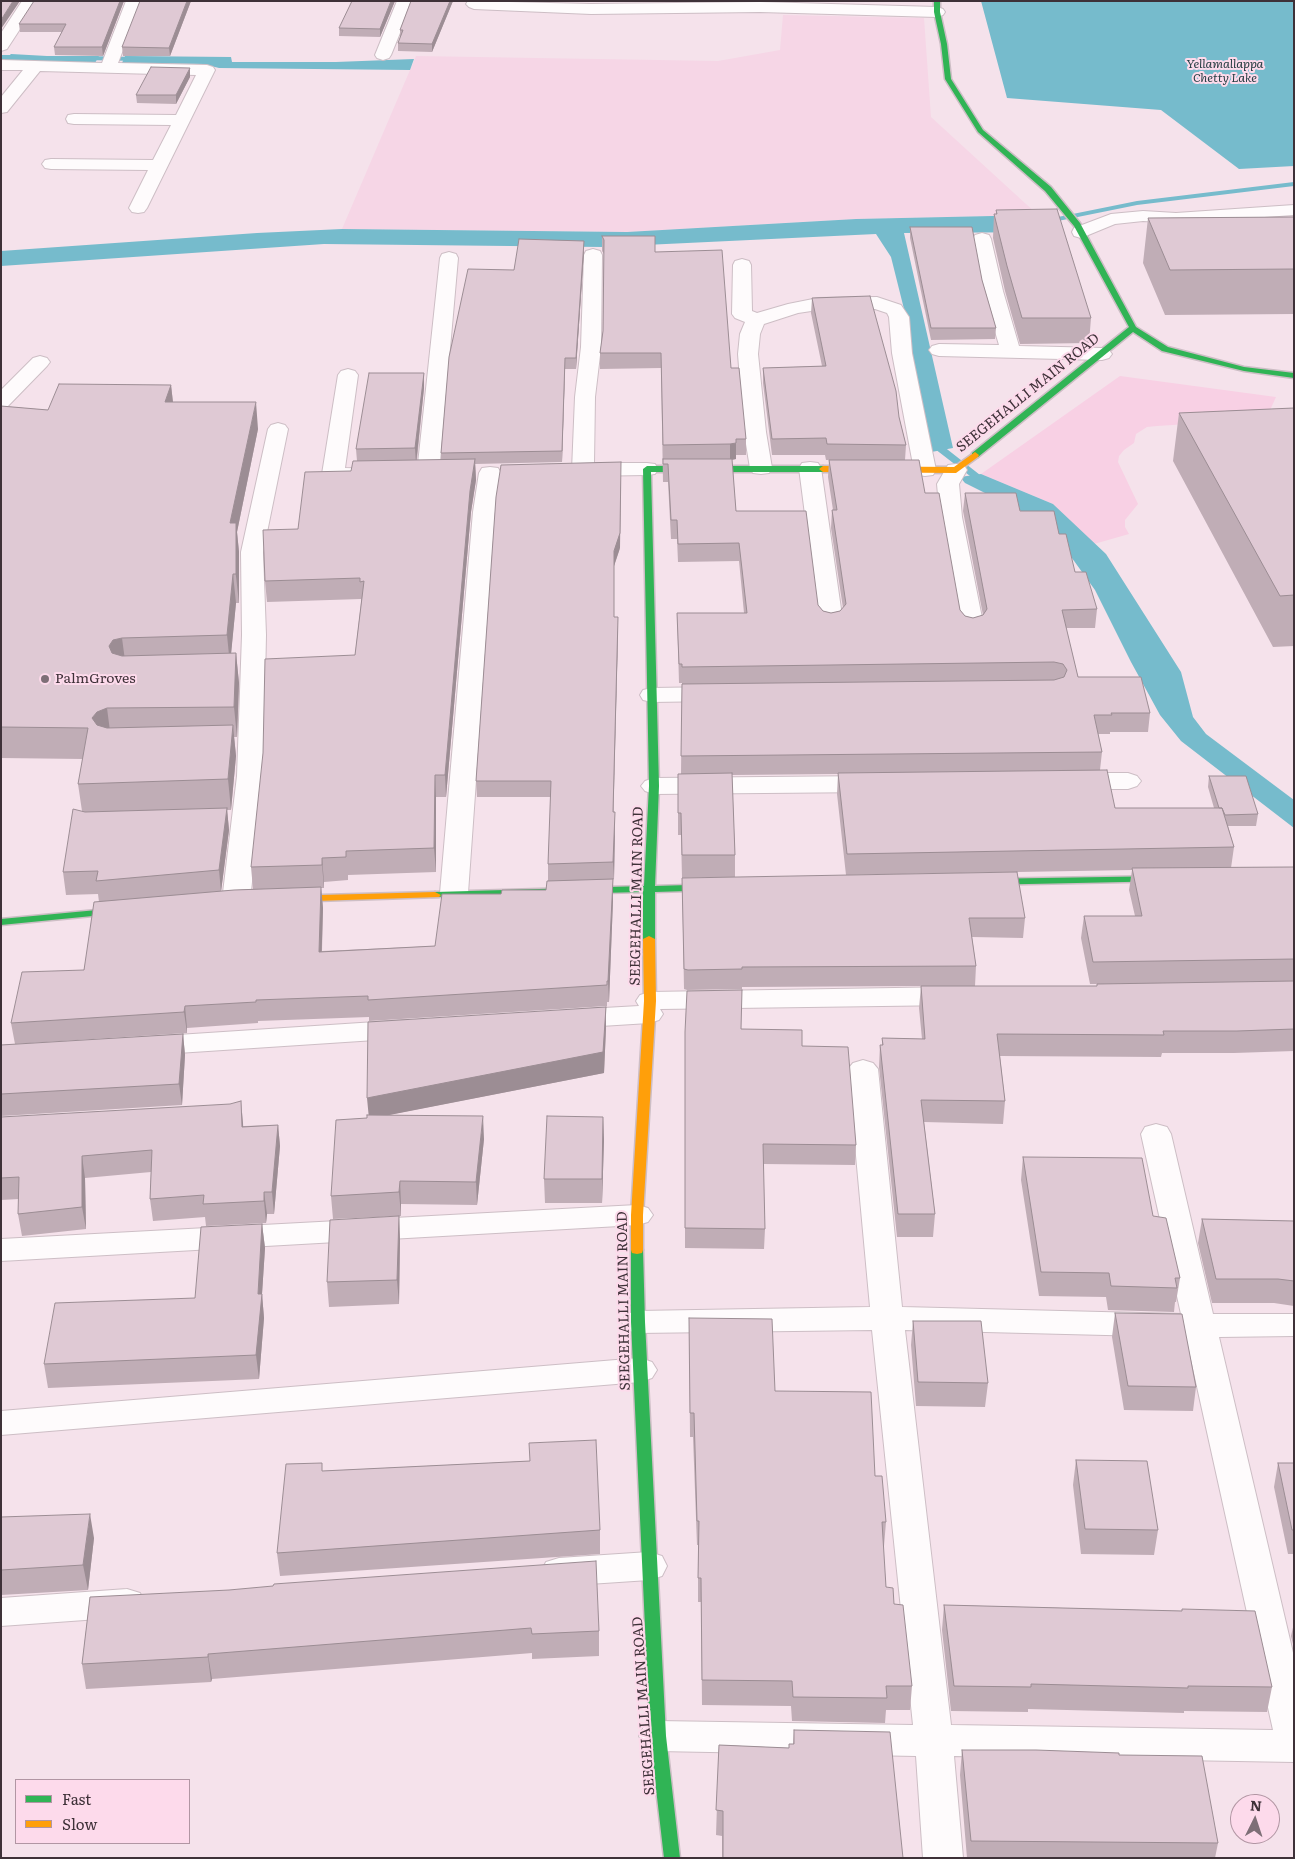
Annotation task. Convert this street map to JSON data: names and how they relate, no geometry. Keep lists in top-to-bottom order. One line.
{"streets":{"street":["SEEGEHALLI MAIN ROAD"]},"water":["Yellamallappa Chetty Lake"],"places":["PalmGroves"],"legend":["Fast","Slow"],"north":"top"}
